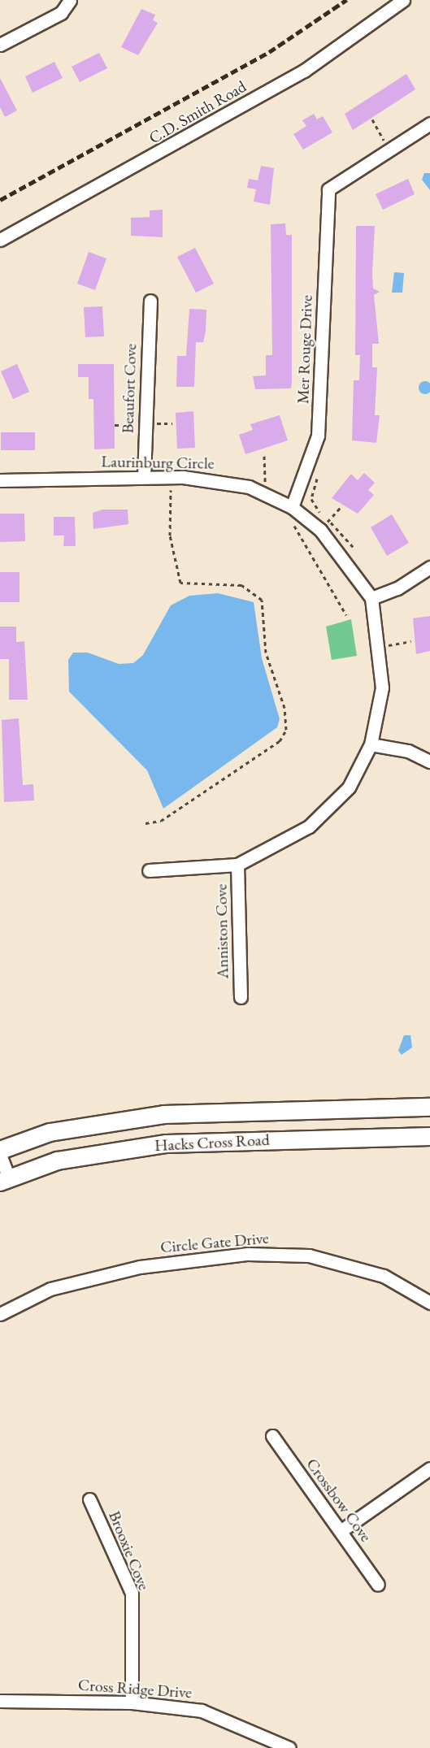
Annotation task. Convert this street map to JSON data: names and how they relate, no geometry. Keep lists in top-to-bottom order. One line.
{"streets":{"main road":["Hacks Cross Road"],"street":["C.D. Smith Road","Mer Rouge Drive","Beaufort Cove","Laurinburg Circle","Anniston Cove","Circle Gate Drive","Crossbow Cove","Brooxie Cove","Cross Ridge Drive"]},"crossings":[["Mer Rouge Drive","Laurinburg Circle"],["Beaufort Cove","Laurinburg Circle"],["Laurinburg Circle","Anniston Cove"],["Brooxie Cove","Cross Ridge Drive"]]}
